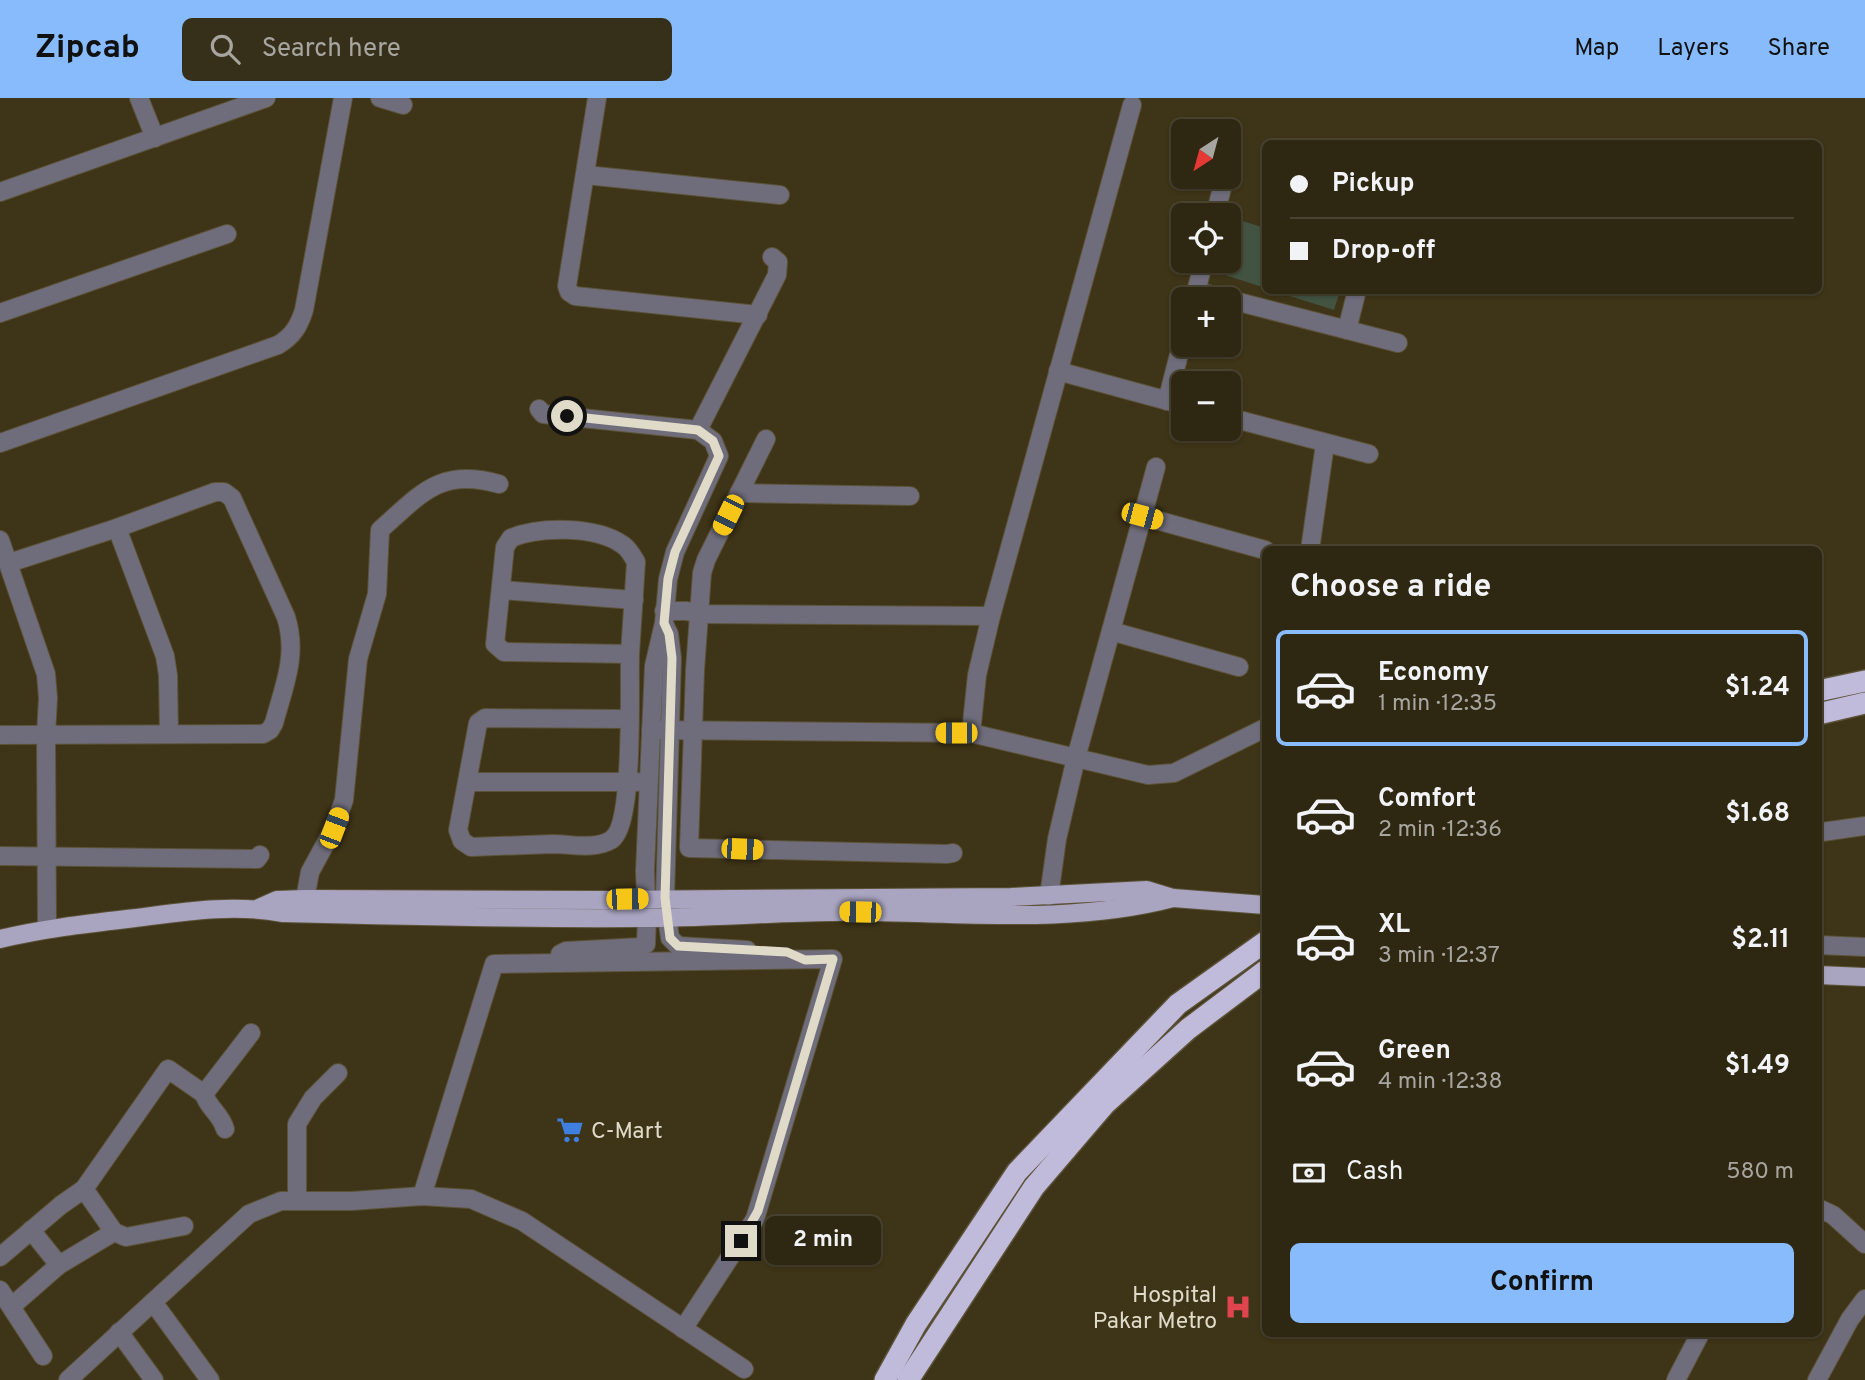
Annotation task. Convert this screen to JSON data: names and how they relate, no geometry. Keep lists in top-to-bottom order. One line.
{"places":{"supermarket":["C-Mart"],"hospital":["Hospital Pakar Metro"]},"north":"bottom left","page":{"header":"Zipcab","search":"Search here","nav":["Map","Layers","Share"],"map_buttons":["+","−"],"banner":["Pickup","Drop-off"],"heading":"Choose a ride","list":[{"name":"Economy","note":"1 min · 12:35","value":"$1.24"},{"name":"Comfort","note":"2 min · 12:36","value":"$1.68"},{"name":"XL","note":"3 min · 12:37","value":"$2.11"},{"name":"Green","note":"4 min · 12:38","value":"$1.49"}],"pay":["Cash","580 m"],"bubble":"2 min","buttons":"Confirm"}}
